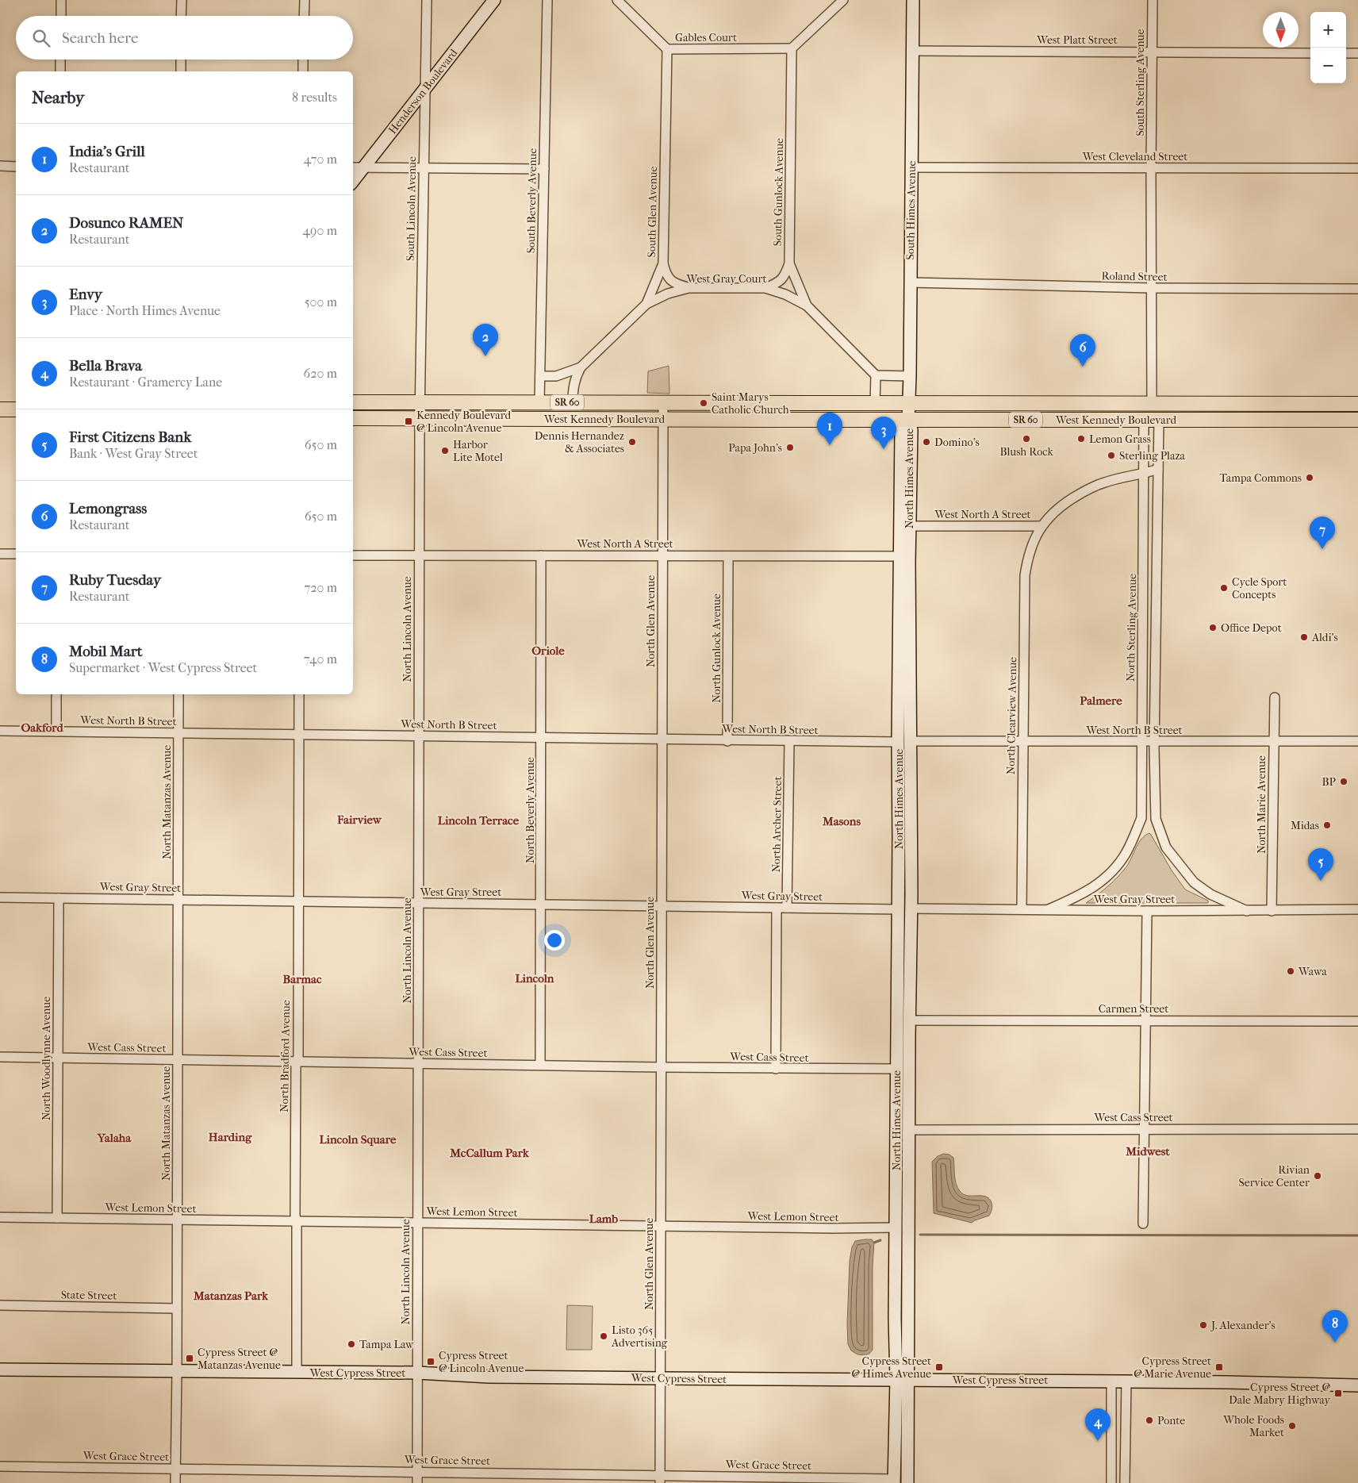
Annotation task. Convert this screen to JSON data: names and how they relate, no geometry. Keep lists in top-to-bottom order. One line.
{"streets":{"main road":["SR 60","West Kennedy Boulevard"],"street":["Gables Court","West Platt Street","South Sterling Avenue","Henderson Boulevard","West Cleveland Street","South Gunlock Avenue","South Beverly Avenue","South Lincoln Avenue","South Himes Avenue","South Glen Avenue","Roland Street","West Gray Court","North Himes Avenue","West North A Street","North Glen Avenue","North Sterling Avenue","North Lincoln Avenue","North Gunlock Avenue","North Clearview Avenue","West North B Street","North Matanzas Avenue","North Marie Avenue","North Beverly Avenue","North Archer Street","West Gray Street","Carmen Street","West Cass Street","North Bradford Avenue","North Woodlynne Avenue","West Lemon Street","State Street","West Cypress Street","West Grace Street"]},"crossings":[["Gables Court","South Gunlock Avenue"],["Gables Court","South Glen Avenue"],["West Platt Street","South Sterling Avenue"],["West Platt Street","South Himes Avenue"],["South Sterling Avenue","West Cleveland Street"],["South Sterling Avenue","Roland Street"],["South Sterling Avenue","West Kennedy Boulevard"],["Henderson Boulevard","South Lincoln Avenue"],["West Cleveland Street","South Himes Avenue"],["South Gunlock Avenue","West Gray Court"],["South Beverly Avenue","South Glen Avenue"],["South Beverly Avenue","West Kennedy Boulevard"],["South Lincoln Avenue","West Kennedy Boulevard"],["South Lincoln Avenue","North Lincoln Avenue"],["South Himes Avenue","Roland Street"],["South Himes Avenue","West Kennedy Boulevard"],["South Himes Avenue","North Himes Avenue"],["South Glen Avenue","West Gray Court"],["South Glen Avenue","West Kennedy Boulevard"],["West Kennedy Boulevard","North Himes Avenue"],["West Kennedy Boulevard","North Glen Avenue"],["West Kennedy Boulevard","North Sterling Avenue"],["West Kennedy Boulevard","North Lincoln Avenue"],["North Himes Avenue","West North A Street"],["North Himes Avenue","West North B Street"],["North Himes Avenue","West Gray Street"],["North Himes Avenue","Carmen Street"],["North Himes Avenue","West Cass Street"],["North Himes Avenue","West Lemon Street"],["North Himes Avenue","West Cypress Street"],["North Himes Avenue","West Grace Street"],["West North A Street","North Glen Avenue"],["West North A Street","North Sterling Avenue"],["West North A Street","North Lincoln Avenue"],["West North A Street","North Gunlock Avenue"],["West North A Street","North Clearview Avenue"],["West North A Street","North Beverly Avenue"],["North Glen Avenue","West North B Street"],["North Glen Avenue","West Gray Street"],["North Glen Avenue","West Cass Street"],["North Glen Avenue","West Lemon Street"],["North Glen Avenue","West Cypress Street"],["North Glen Avenue","West Grace Street"],["North Sterling Avenue","West North B Street"],["North Sterling Avenue","West Gray Street"],["North Lincoln Avenue","West North B Street"],["North Lincoln Avenue","West Gray Street"],["North Lincoln Avenue","West Cass Street"],["North Lincoln Avenue","West Lemon Street"],["North Lincoln Avenue","West Cypress Street"],["North Lincoln Avenue","West Grace Street"],["North Gunlock Avenue","West North B Street"],["North Clearview Avenue","West North B Street"],["North Clearview Avenue","West Gray Street"],["West North B Street","North Matanzas Avenue"],["West North B Street","North Marie Avenue"],["West North B Street","North Beverly Avenue"],["West North B Street","North Archer Street"],["West North B Street","North Bradford Avenue"],["North Matanzas Avenue","West Gray Street"],["North Matanzas Avenue","West Cass Street"],["North Matanzas Avenue","West Lemon Street"],["North Matanzas Avenue","State Street"],["North Matanzas Avenue","West Cypress Street"],["North Matanzas Avenue","West Grace Street"],["North Marie Avenue","West Gray Street"],["North Beverly Avenue","West Gray Street"],["North Beverly Avenue","West Cass Street"],["North Archer Street","West Gray Street"],["West Gray Street","North Bradford Avenue"],["West Gray Street","North Woodlynne Avenue"],["West Cass Street","North Bradford Avenue"],["West Cass Street","North Woodlynne Avenue"],["North Bradford Avenue","West Lemon Street"],["North Bradford Avenue","West Cypress Street"],["North Woodlynne Avenue","West Lemon Street"]],"districts":["Oriole","Palmere","Oakford","Fairview","Lincoln Terrace","Masons","Lincoln","Barmac","Harding","Yalaha","Lincoln Square","Midwest","McCallum Park","Lamb","Matanzas Park"],"places":{"other":["Saint Marys Catholic Church","Blush Rock","Lemon Grass","Dennis Hernandez & Associates","Domino's","Papa John's","Harbor Lite Motel","Sterling Plaza","Tampa Commons","Cycle Sport Concepts","Office Depot","Aldi’s","BP","Midas","Wawa","Rivian Service Center","J. Alexander's","Listo 365 Advertising","Tampa Law","Ponte","Whole Foods Market"],"transit":["Kennedy Boulevard @ Lincoln Avenue","Cypress Street @ Matanzas Avenue","Cypress Street @ Lincoln Avenue","Cypress Street @ Himes Avenue","Cypress Street @ Marie Avenue","Cypress Street @ Dale Mabry Highway"]},"north":"bottom","page":{"map_buttons":["+","−"],"search":"Search here","heading":["Nearby","8 results"],"list":[{"mark":"1","name":"India's Grill","note":"Restaurant","value":"470 m"},{"mark":"2","name":"Dosunco RAMEN","note":"Restaurant","value":"490 m"},{"mark":"3","name":"Envy","note":"Place · North Himes Avenue","value":"500 m"},{"mark":"4","name":"Bella Brava","note":"Restaurant · Gramercy Lane","value":"620 m"},{"mark":"5","name":"First Citizens Bank","note":"Bank · West Gray Street","value":"650 m"},{"mark":"6","name":"Lemongrass","note":"Restaurant","value":"650 m"},{"mark":"7","name":"Ruby Tuesday","note":"Restaurant","value":"720 m"},{"mark":"8","name":"Mobil Mart","note":"Supermarket · West Cypress Street","value":"740 m"}],"pins":["2","6","1","3","7","5","8","4"]}}
